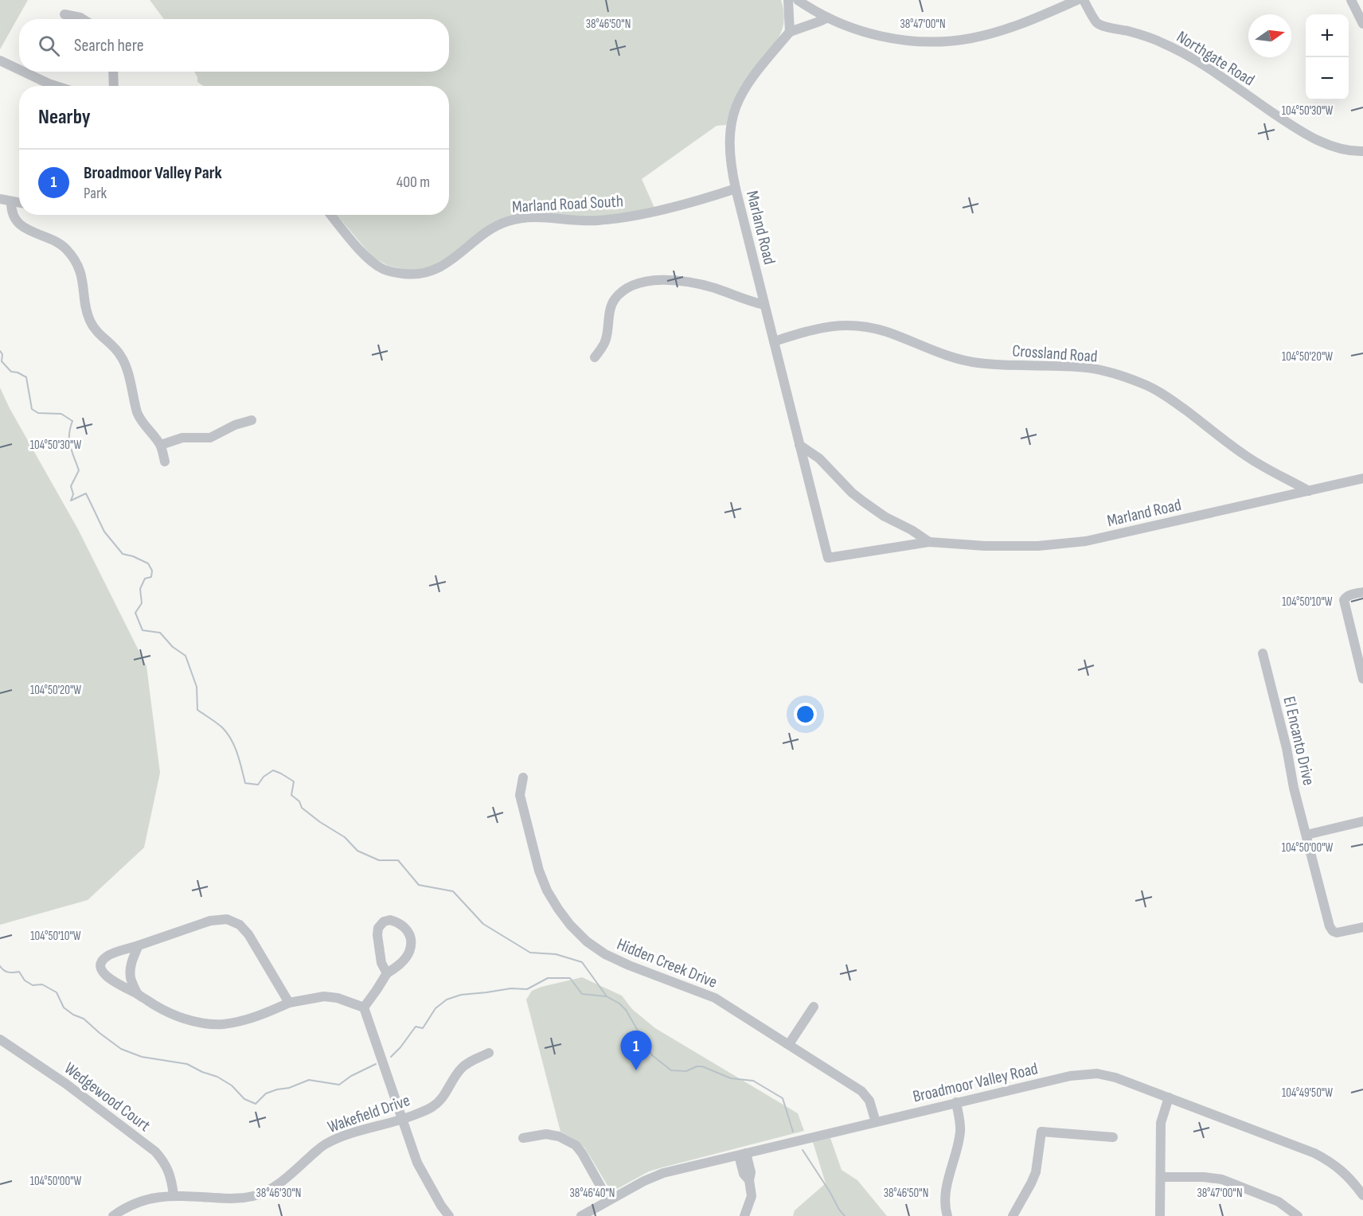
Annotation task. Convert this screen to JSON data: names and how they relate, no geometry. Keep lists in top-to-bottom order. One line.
{"streets":{"street":["Northgate Road","Marland Road South","Marland Road","Crossland Road","El Encanto Drive","Hidden Creek Drive","Broadmoor Valley Road","Wedgewood Court","Wakefield Drive"]},"crossings":[["Marland Road South","Marland Road"],["Marland Road","Crossland Road"],["Hidden Creek Drive","Broadmoor Valley Road"],["Wedgewood Court","Wakefield Drive"]],"north":"right","page":{"map_buttons":["+","−"],"search":"Search here","heading":"Nearby","list":[{"mark":"1","name":"Broadmoor Valley Park","note":"Park","value":"400 m"}],"pins":"1"},"coordinates":["38°46'50\"N","38°47'00\"N","104°50'30\"W","104°50'20\"W","104°50'10\"W","104°50'00\"W","104°49'50\"W","38°46'30\"N","38°46'40\"N"]}
